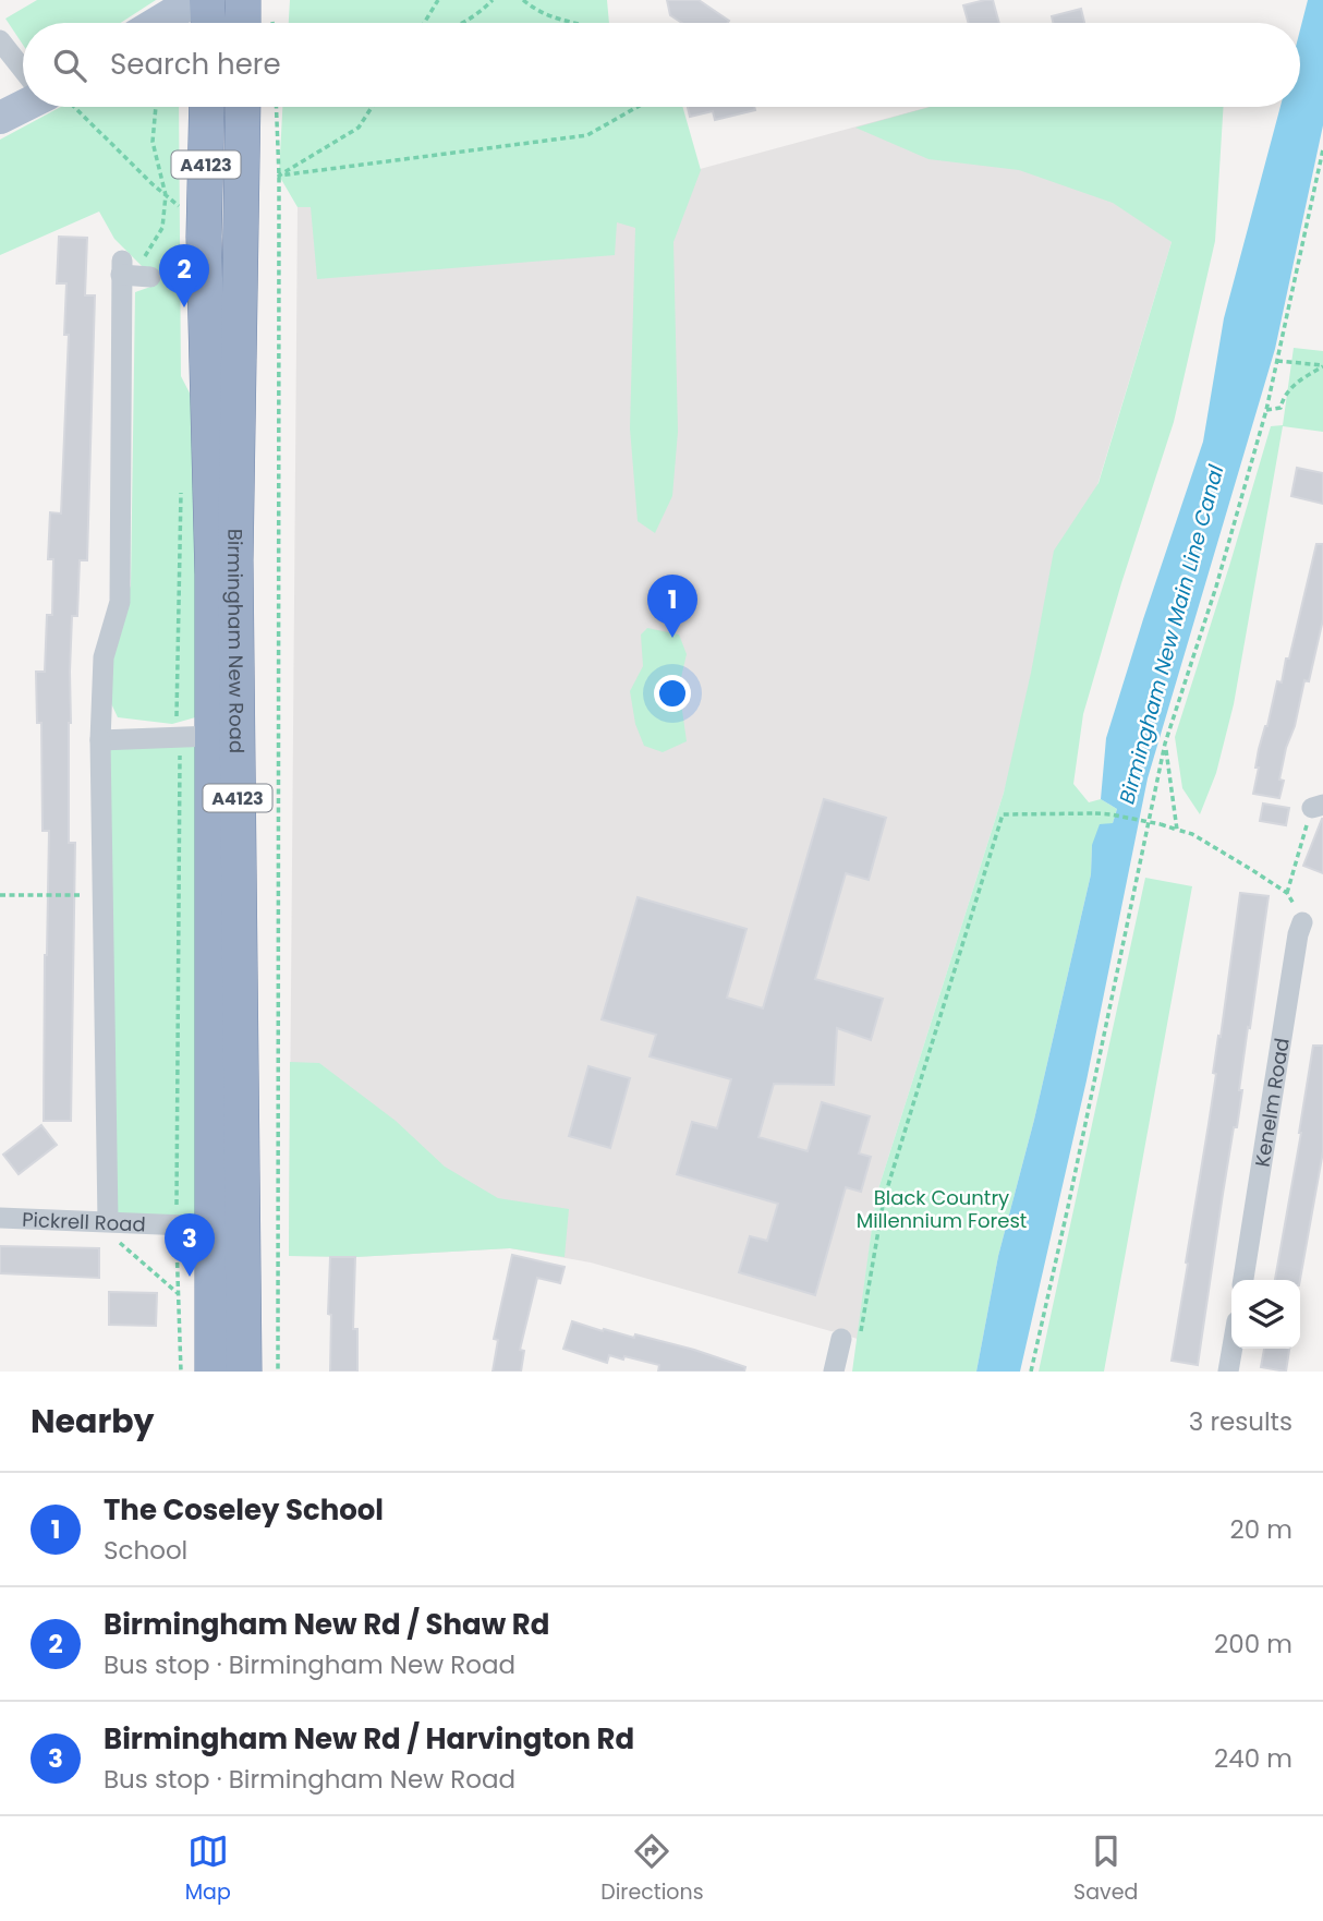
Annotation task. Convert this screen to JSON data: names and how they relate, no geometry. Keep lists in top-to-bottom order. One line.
{"streets":{"highway":["A4123","Birmingham New Road"],"street":["Kenelm Road","Pickrell Road"]},"crossings":[["Birmingham New Road","Pickrell Road"]],"water":["Birmingham New Main Line Canal"],"parks":["Black Country Millennium Forest"],"page":{"search":"Search here","pins":["2","1","3"],"heading":["Nearby","3 results"],"list":[{"mark":"1","name":"The Coseley School","note":"School","value":"20 m"},{"mark":"2","name":"Birmingham New Rd / Shaw Rd","note":"Bus stop · Birmingham New Road","value":"200 m"},{"mark":"3","name":"Birmingham New Rd / Harvington Rd","note":"Bus stop · Birmingham New Road","value":"240 m"}],"nav":["Map","Directions","Saved"]}}
